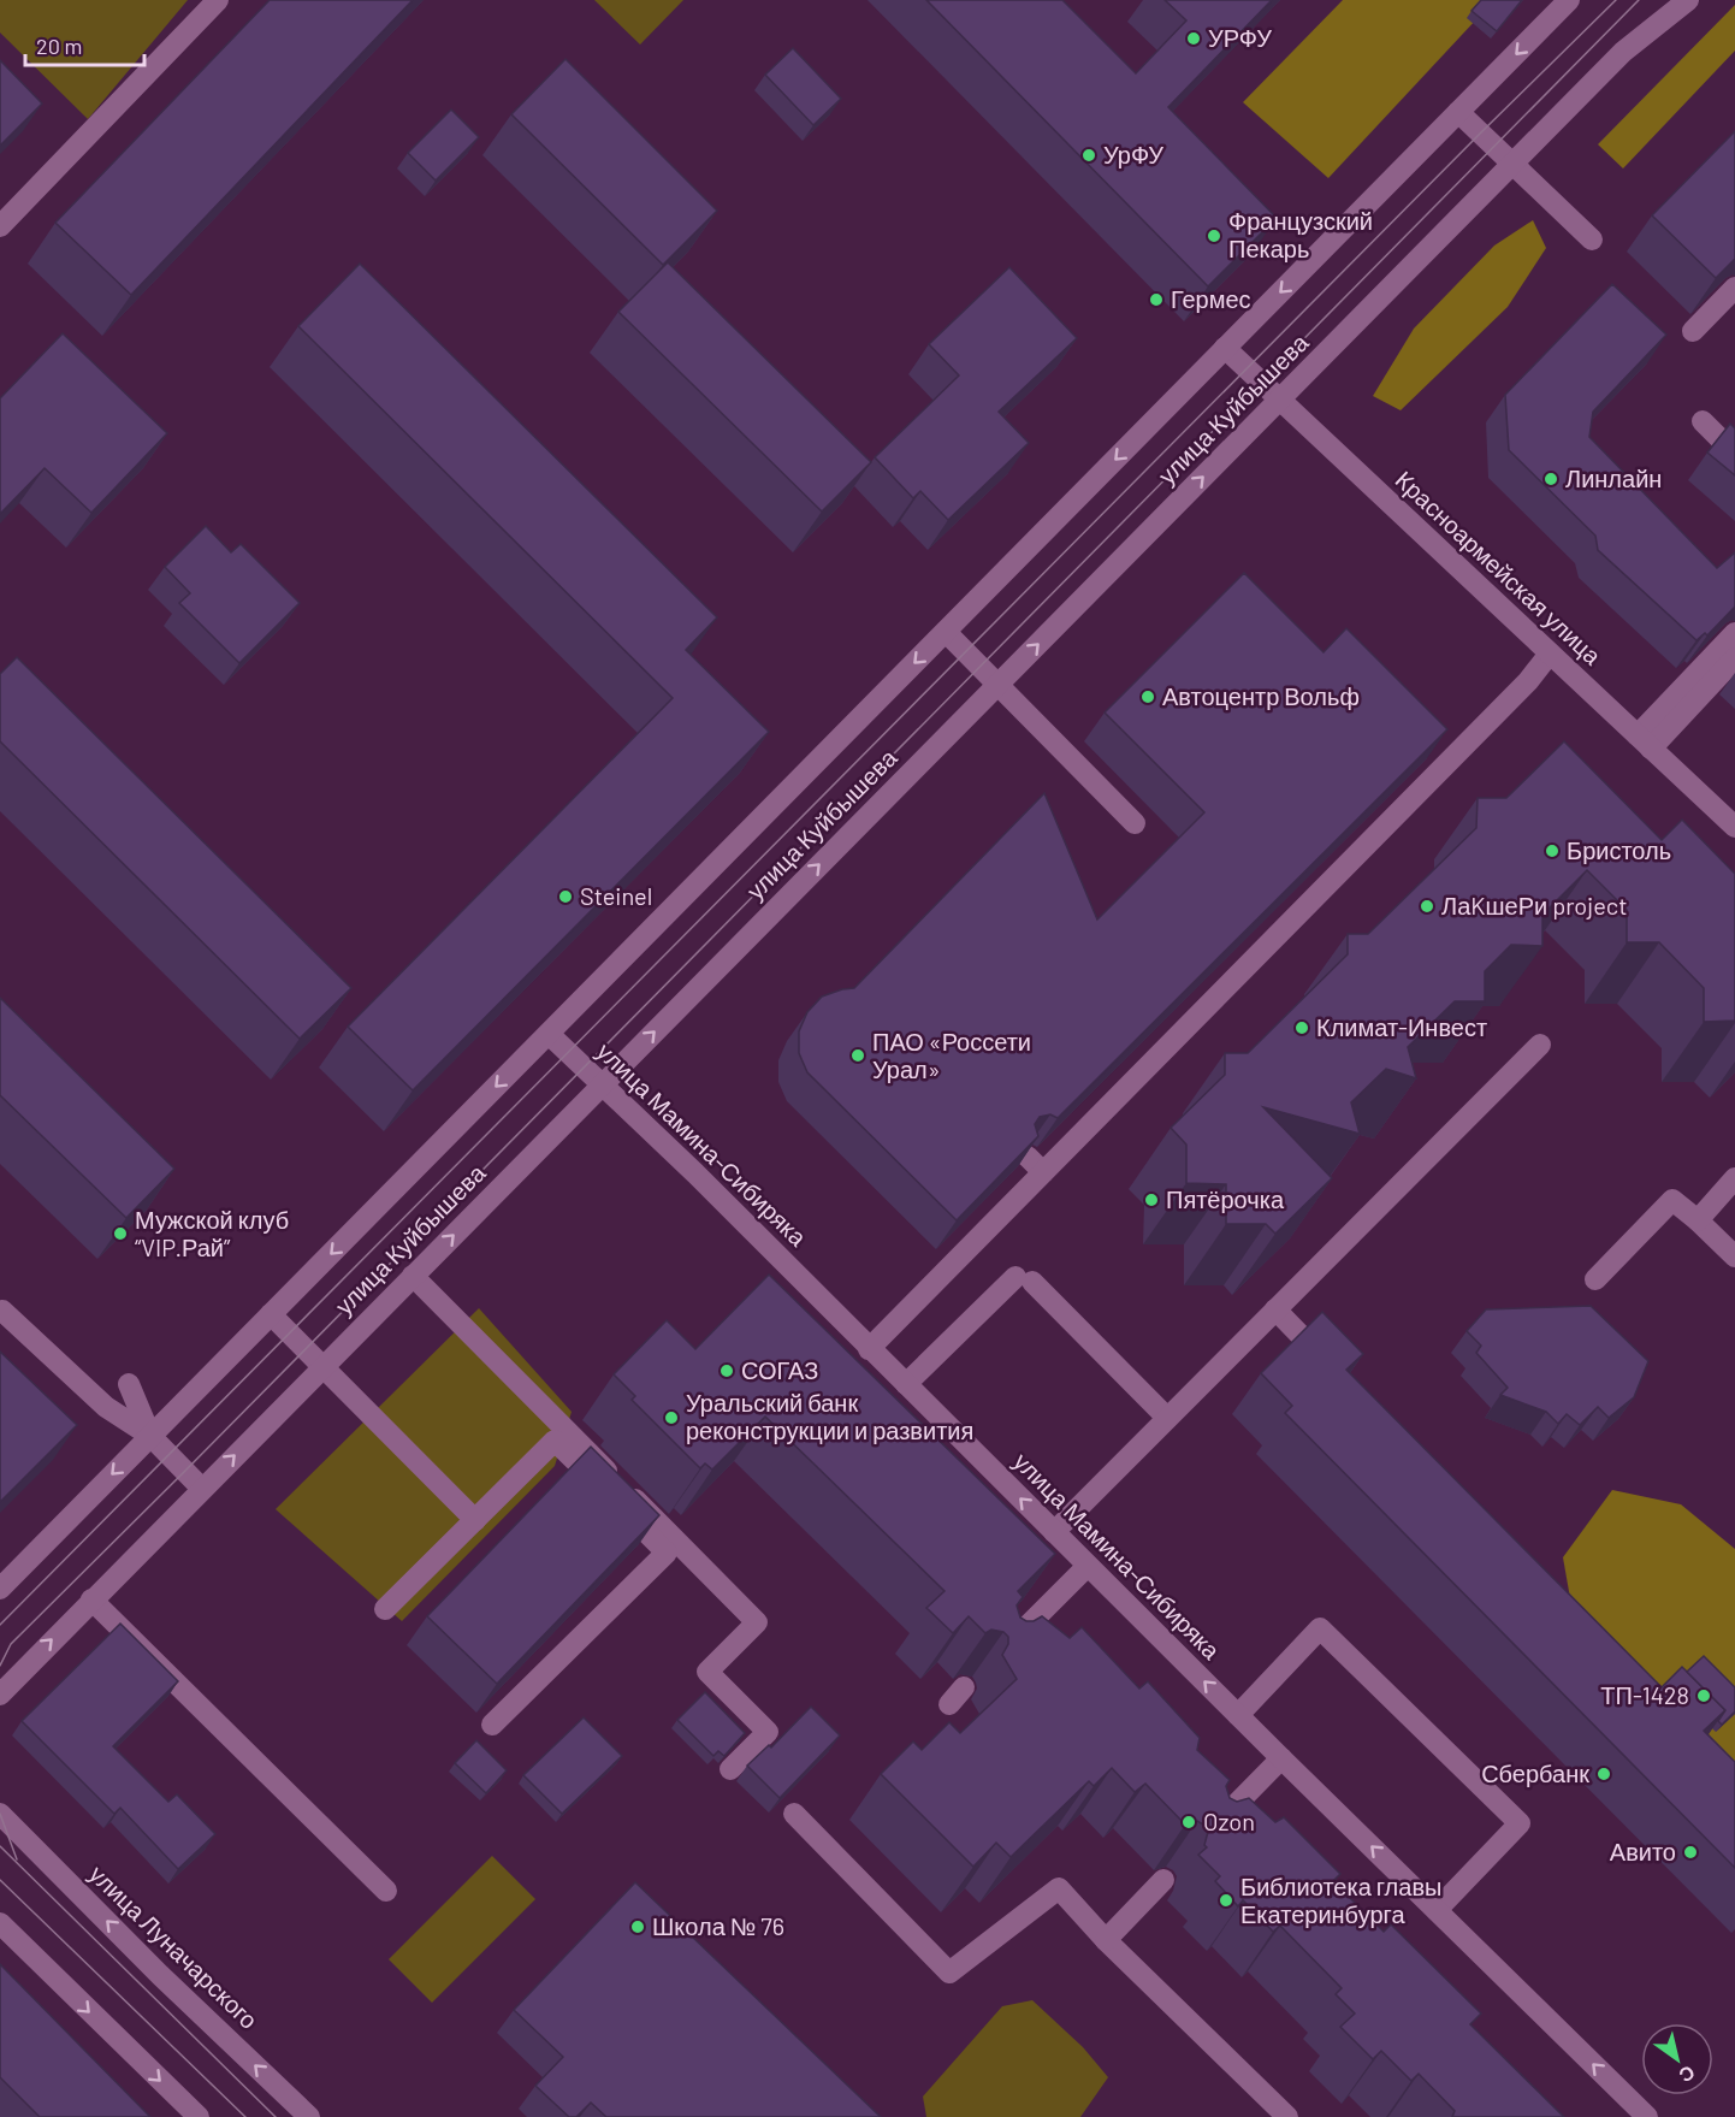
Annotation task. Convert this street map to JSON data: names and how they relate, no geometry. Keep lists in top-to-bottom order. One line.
{"streets":{"main road":["улица Куйбышева","Красноармейская улица","улица Мамина-Сибиряка","улица Луначарского"]},"crossings":[["улица Куйбышева","Красноармейская улица"],["улица Куйбышева","улица Мамина-Сибиряка"]],"one_way":["улица Мамина-Сибиряка"],"places":["УРФУ","УрФУ","Французский Пекарь","Гермес","Линлайн","Автоцентр Вольф","Бристоль","Steinel","ЛаKшеРи project","Климат-Инвест","ПАО «Россети Урал»","Пятёрочка","Мужской клуб “VIP.Рай”","СОГАЗ","Уральский банк реконструкции и развития","ТП-1428","Сбербанк","Ozon","Авито","Библиотека главы Екатеринбурга","Школа № 76"],"scale_bar":"20 m","north":"bottom right"}
